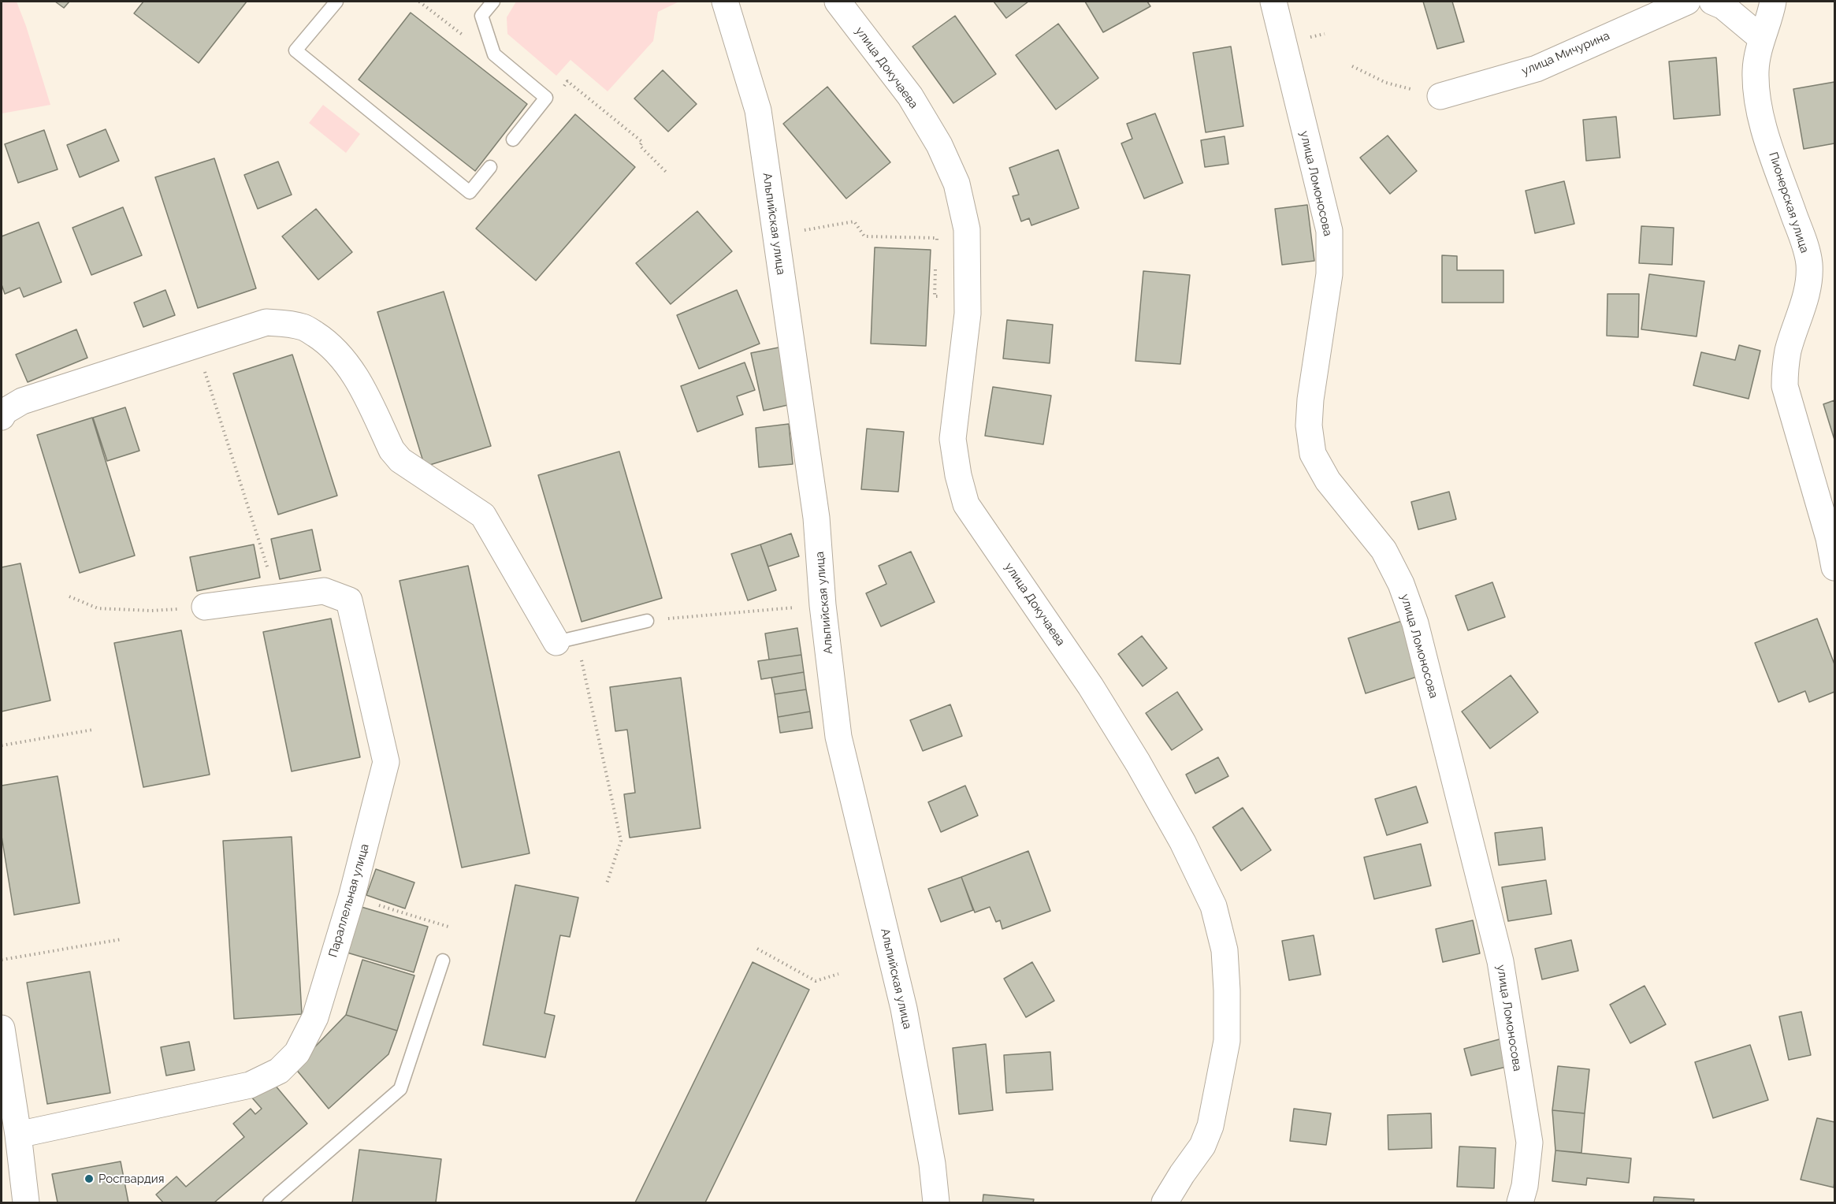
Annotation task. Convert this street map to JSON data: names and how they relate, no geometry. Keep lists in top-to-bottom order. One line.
{"streets":{"street":["улица Мичурина","улица Докучаева","улица Ломоносова","Пионерская улица","Альпийская улица","Параллельная улица"]},"places":["Росгвардия"]}
